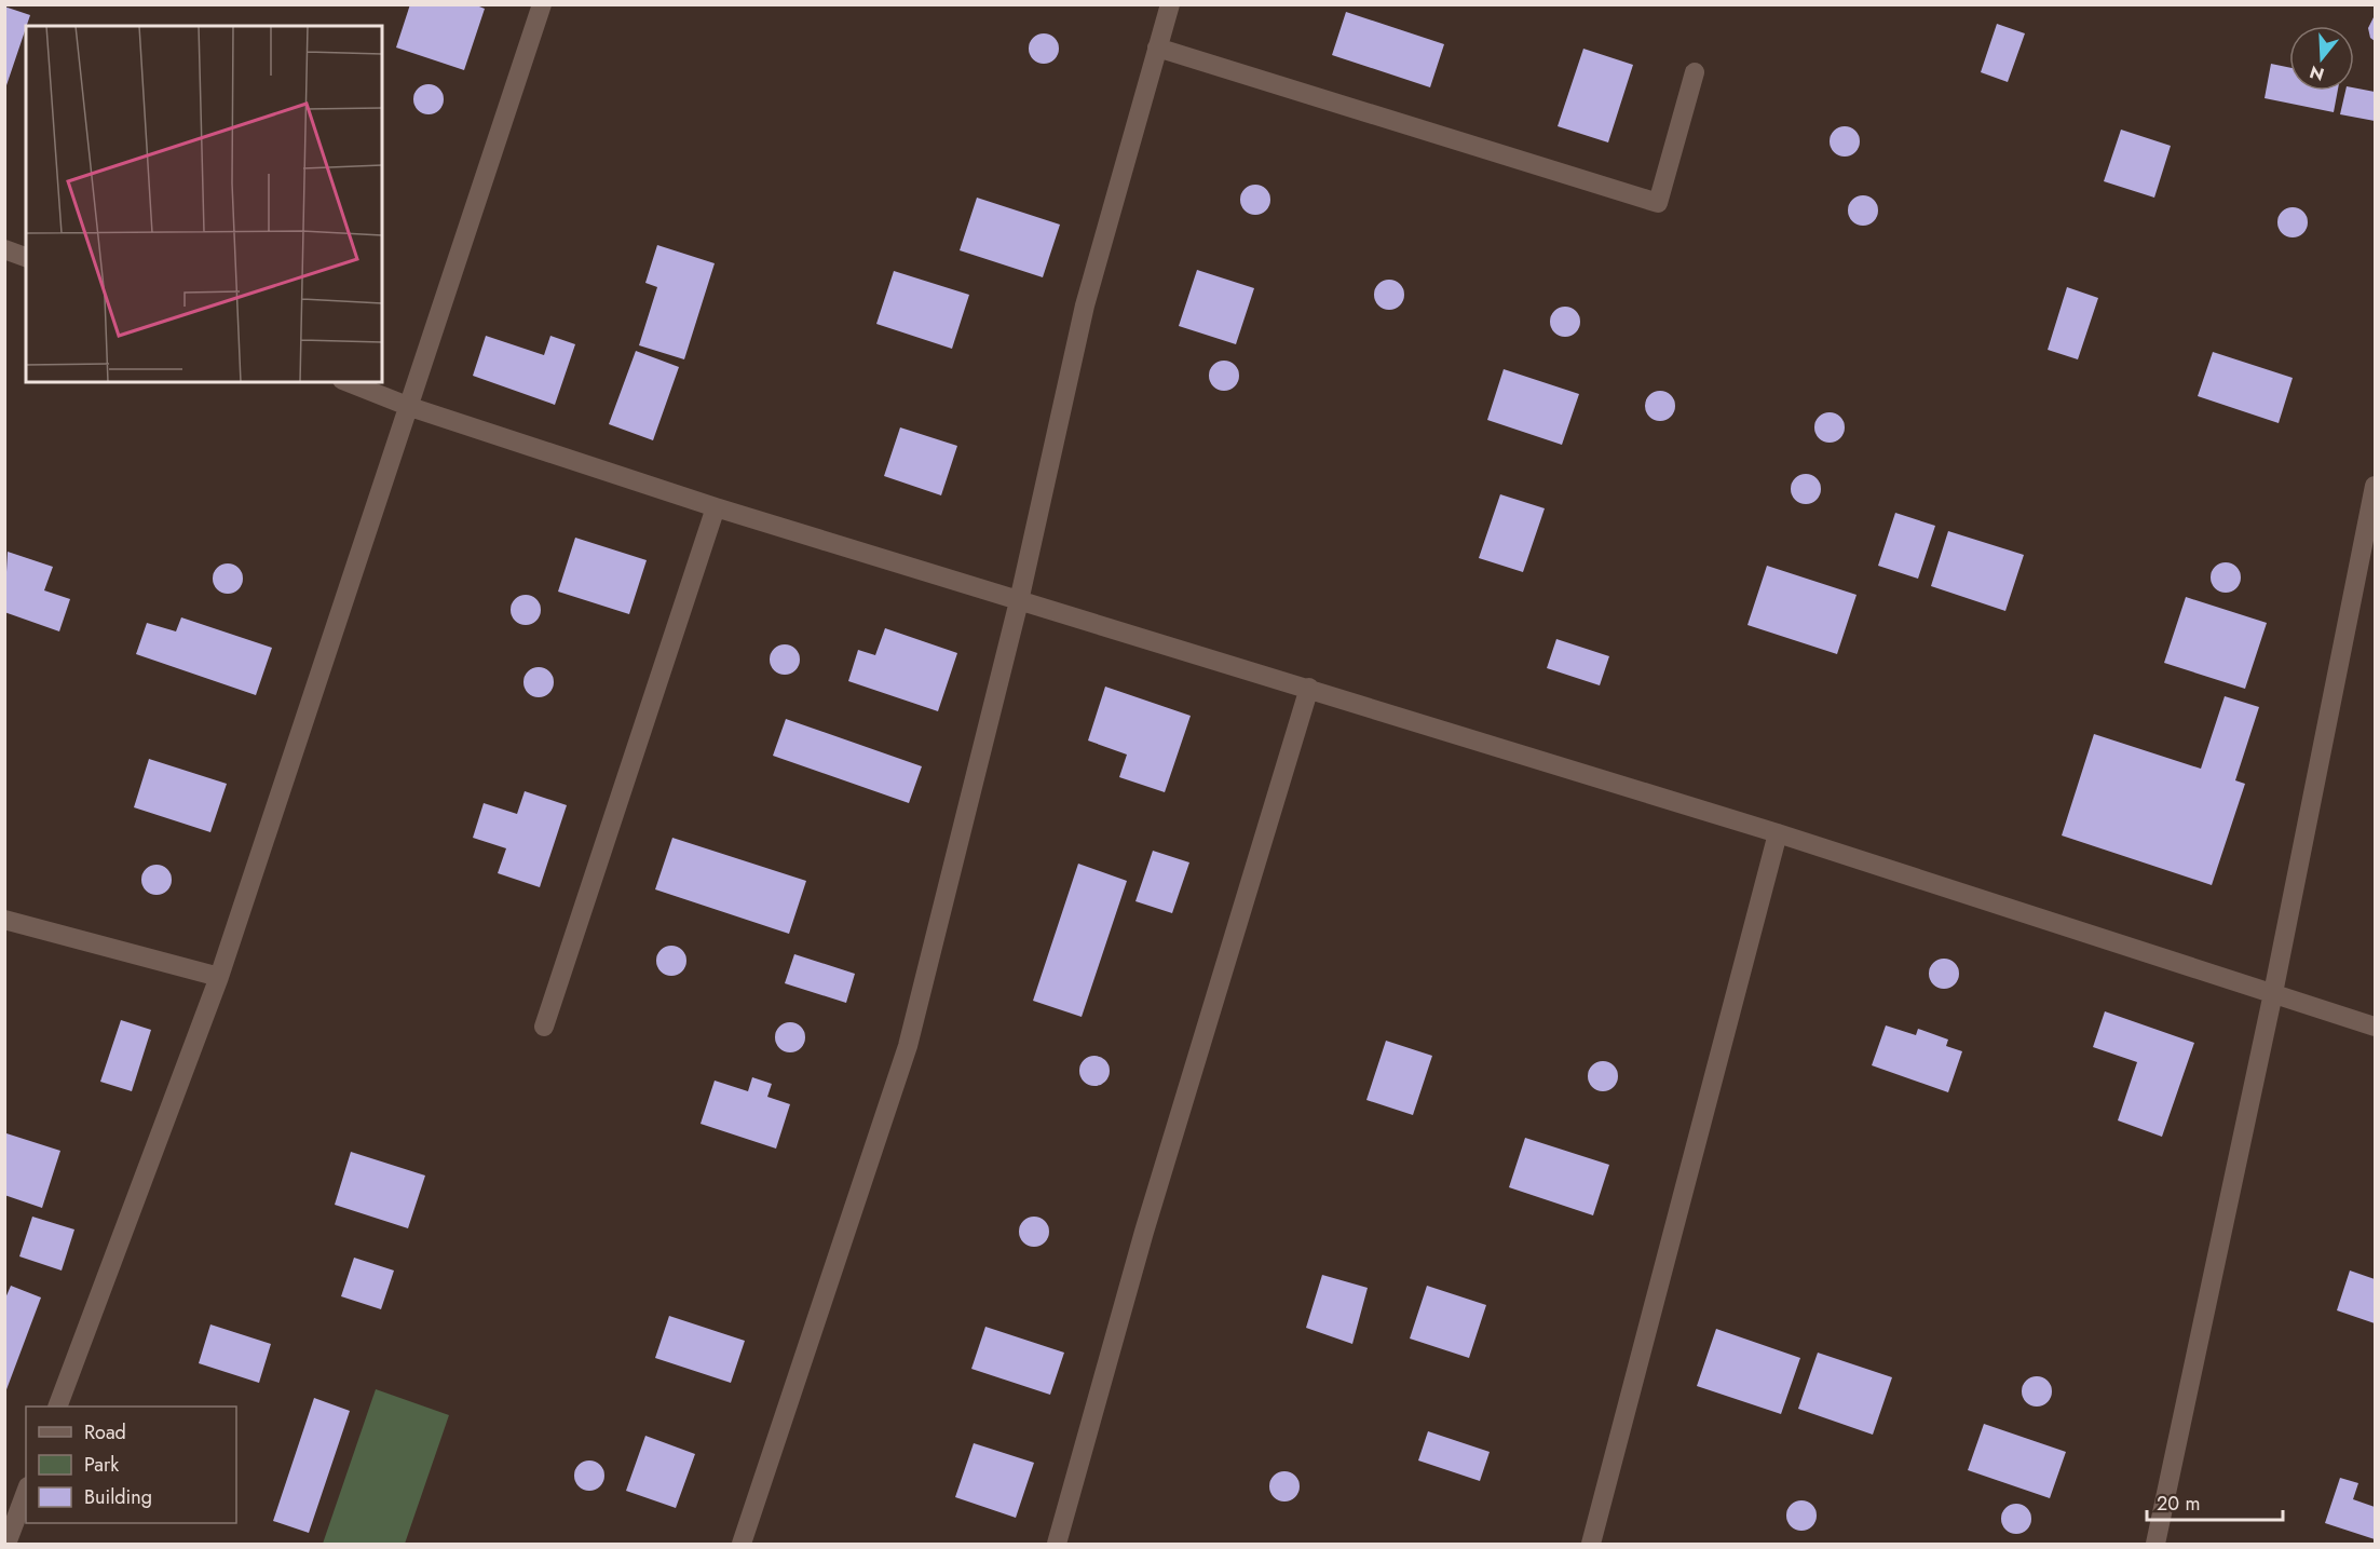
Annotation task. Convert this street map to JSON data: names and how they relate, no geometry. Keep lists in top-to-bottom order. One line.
{"legend":["Road","Park","Building"],"scale_bar":"20 m","north":"bottom"}
